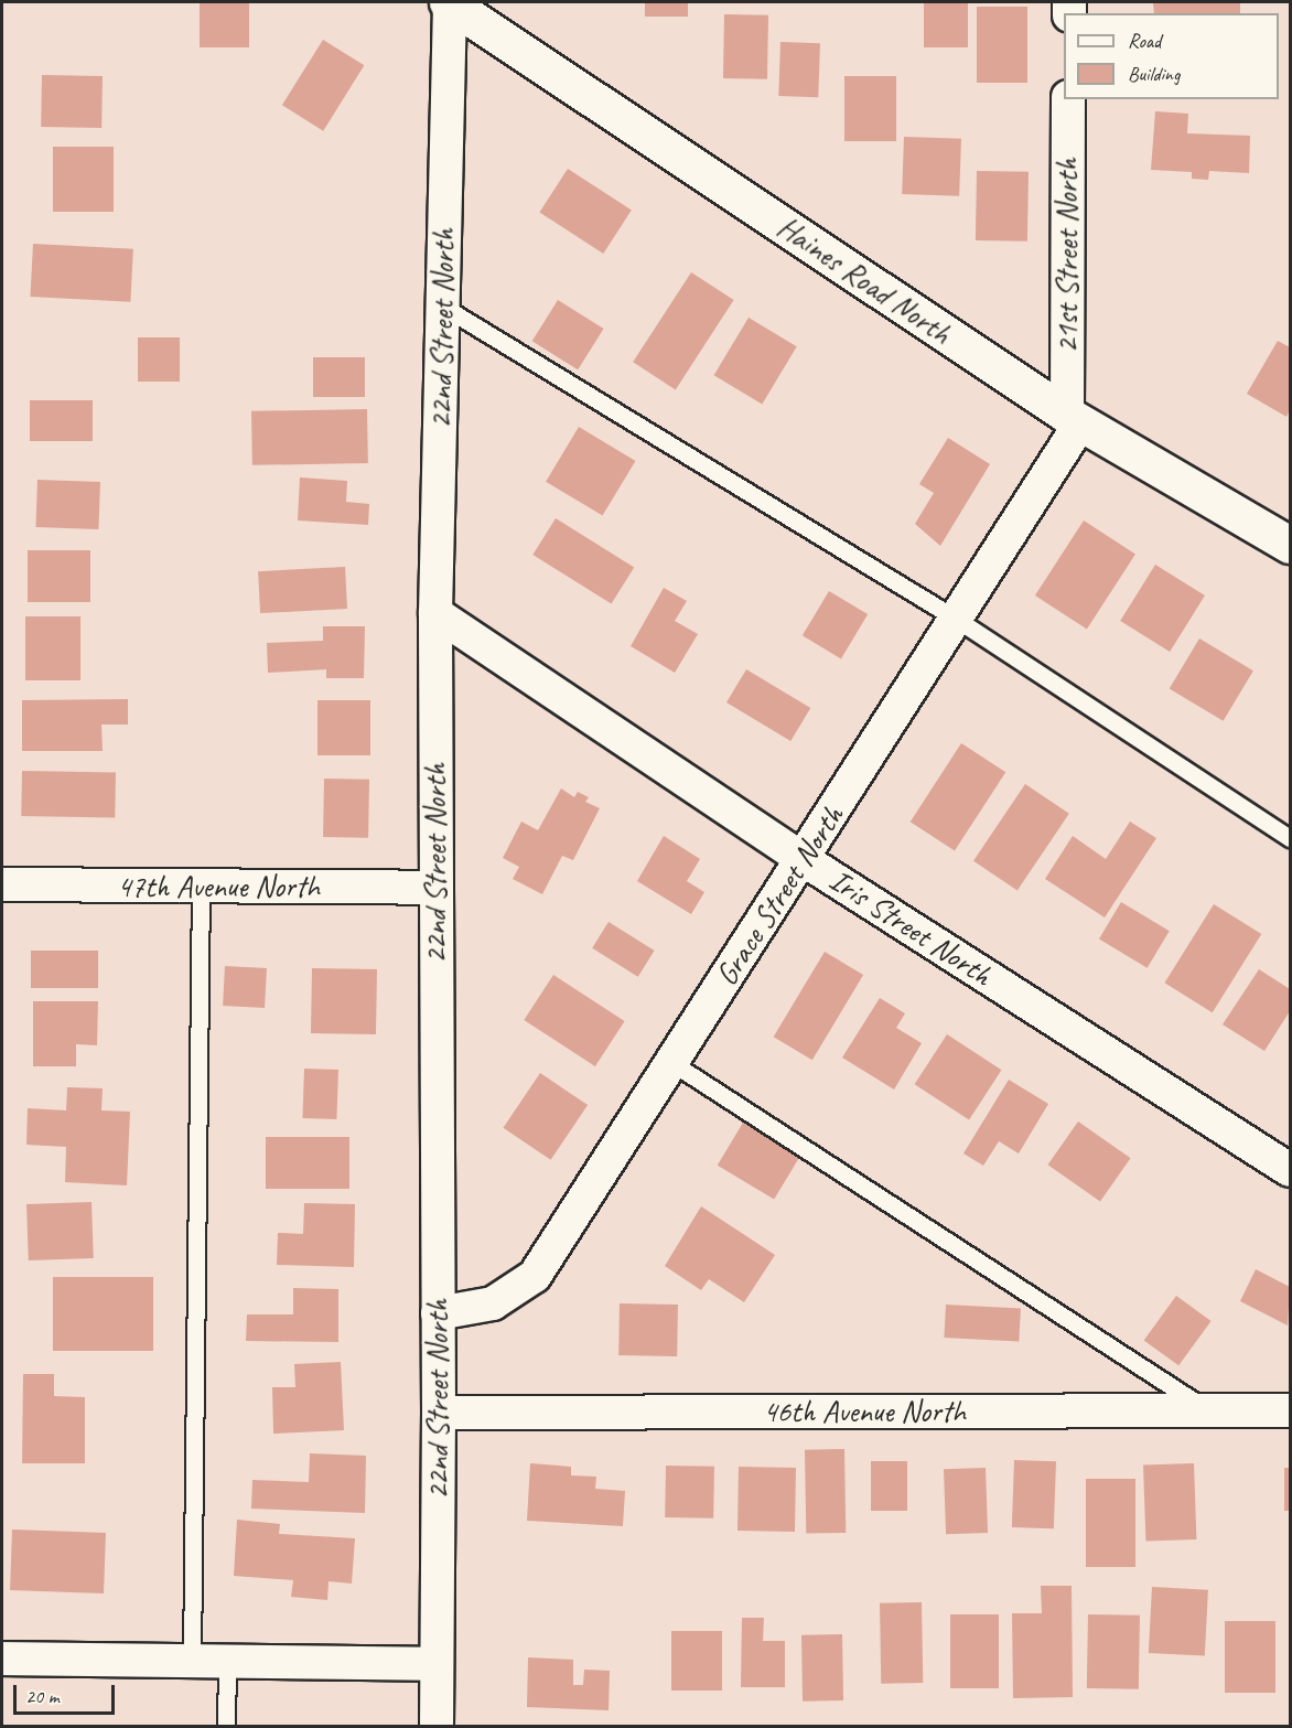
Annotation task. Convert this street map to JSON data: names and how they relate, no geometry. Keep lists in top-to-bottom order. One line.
{"streets":{"street":["21st Street North","Haines Road North","22nd Street North","47th Avenue North","Grace Street North","Iris Street North","46th Avenue North"]},"crossings":[["21st Street North","Haines Road North"],["21st Street North","Grace Street North"],["Haines Road North","22nd Street North"],["Haines Road North","Grace Street North"],["22nd Street North","47th Avenue North"],["22nd Street North","Grace Street North"],["22nd Street North","Iris Street North"],["22nd Street North","46th Avenue North"],["Grace Street North","Iris Street North"]],"legend":["Road","Building"],"scale_bar":"20 m"}
